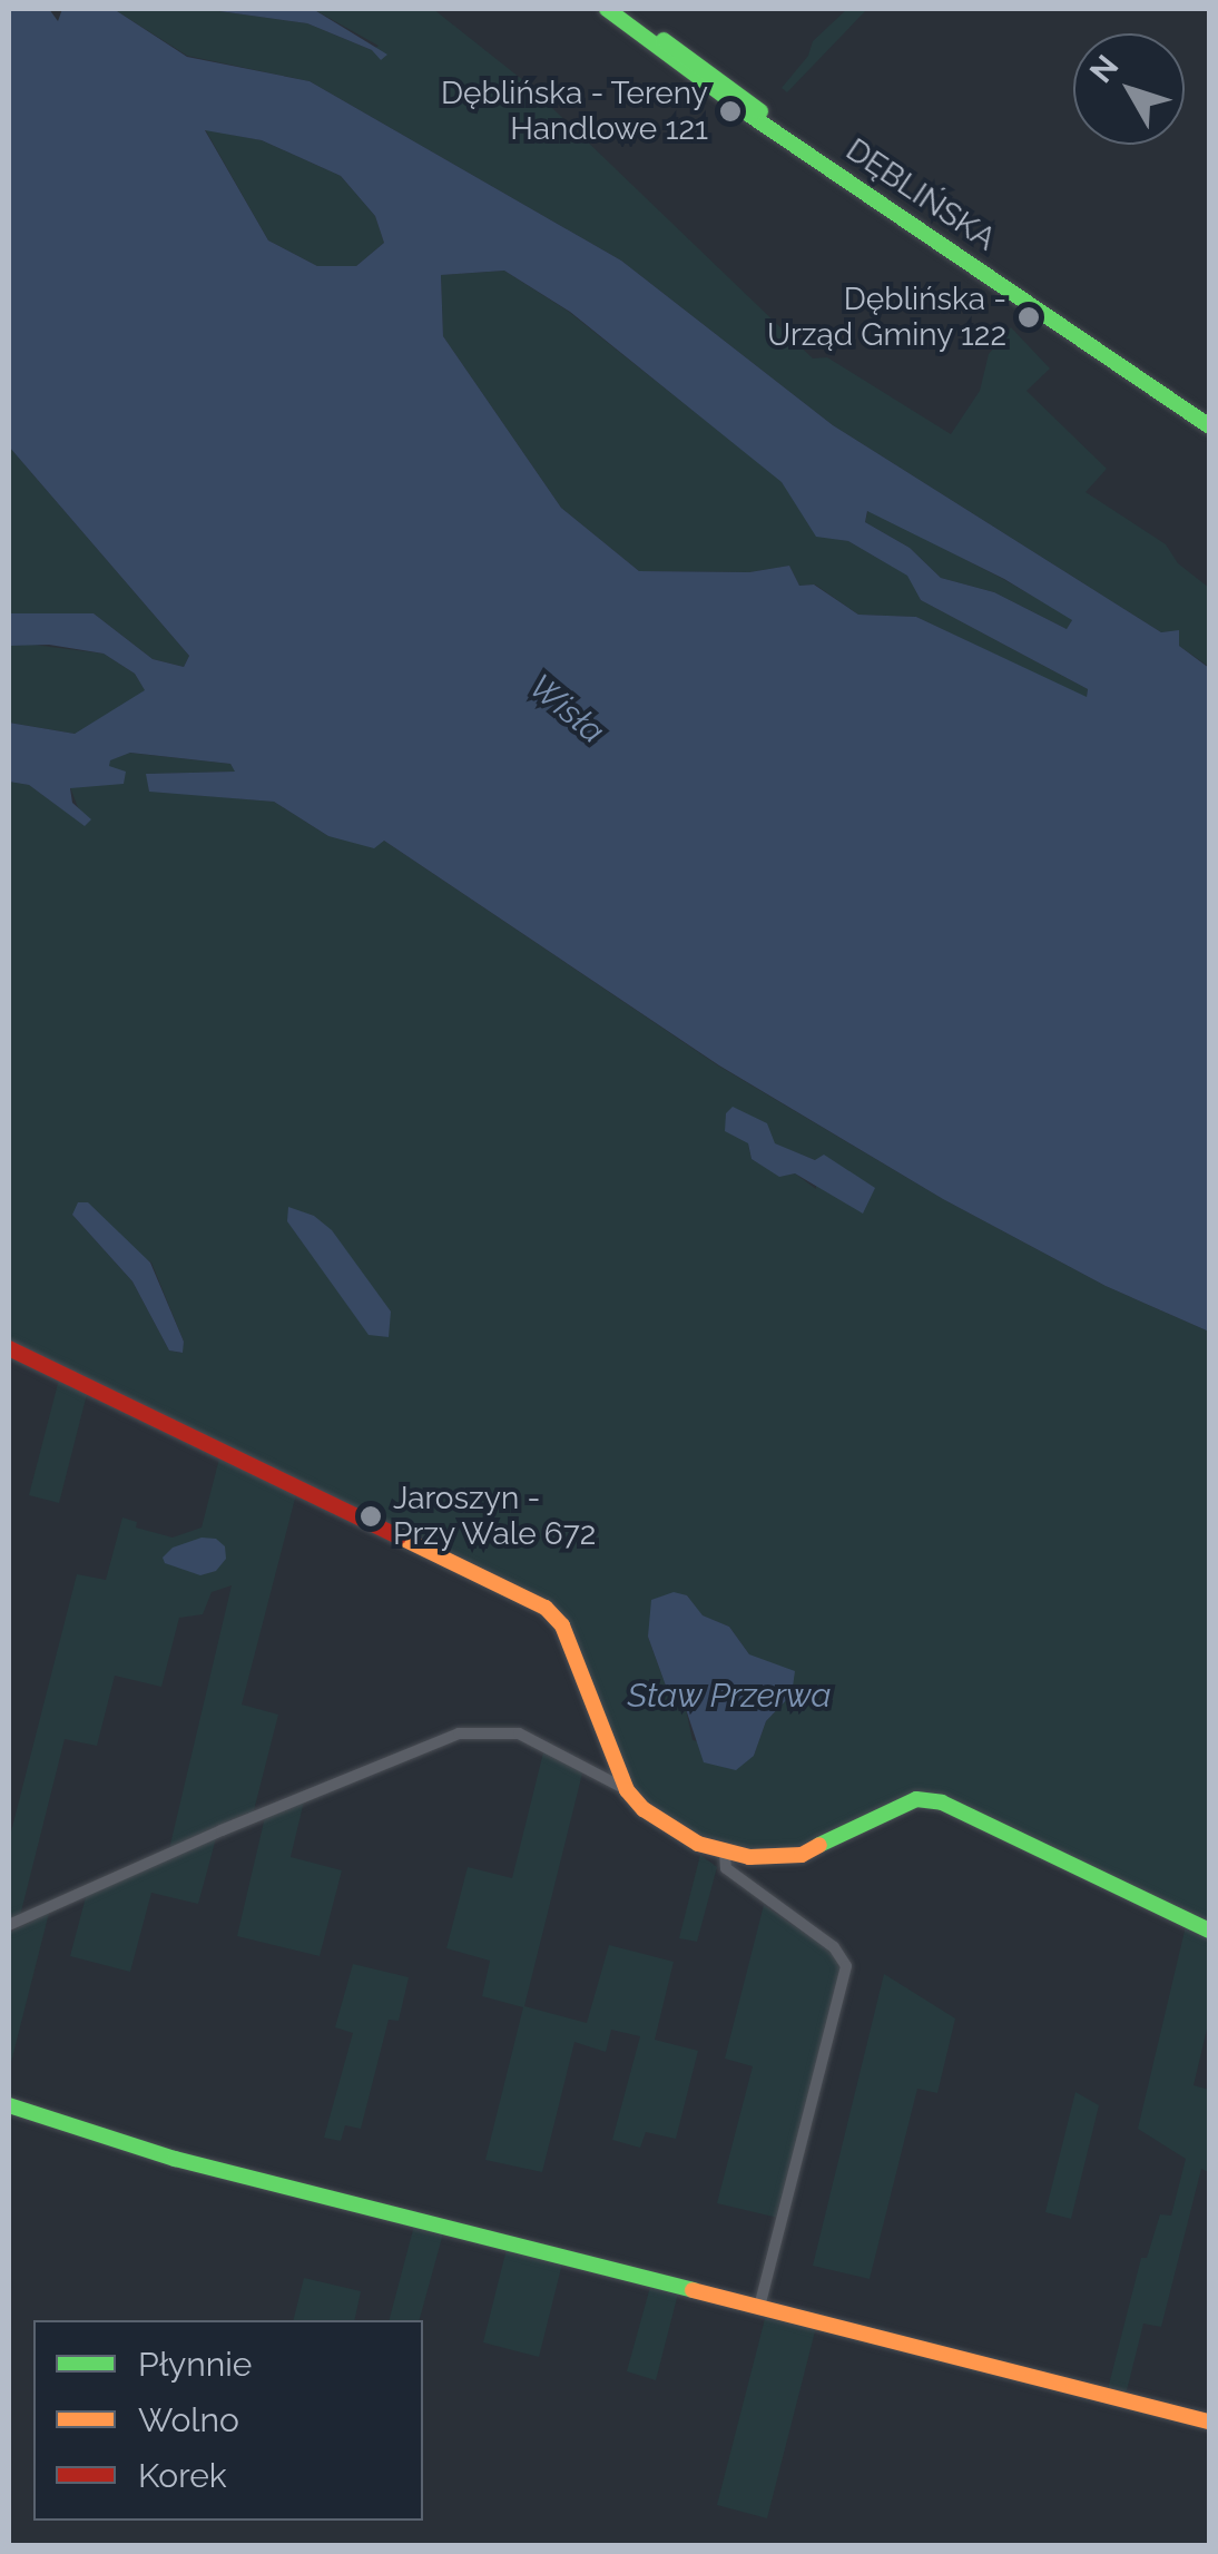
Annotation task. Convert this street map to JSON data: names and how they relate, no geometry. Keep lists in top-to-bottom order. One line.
{"streets":{"street":["DĘBLIŃSKA"]},"water":["Wisła","Staw Przerwa"],"places":["Dęblińska - Tereny Handlowe 121","Dęblińska - Urząd Gminy 122","Jaroszyn - Przy Wale 672"],"legend":["Płynnie","Wolno","Korek"],"north":"top left"}
